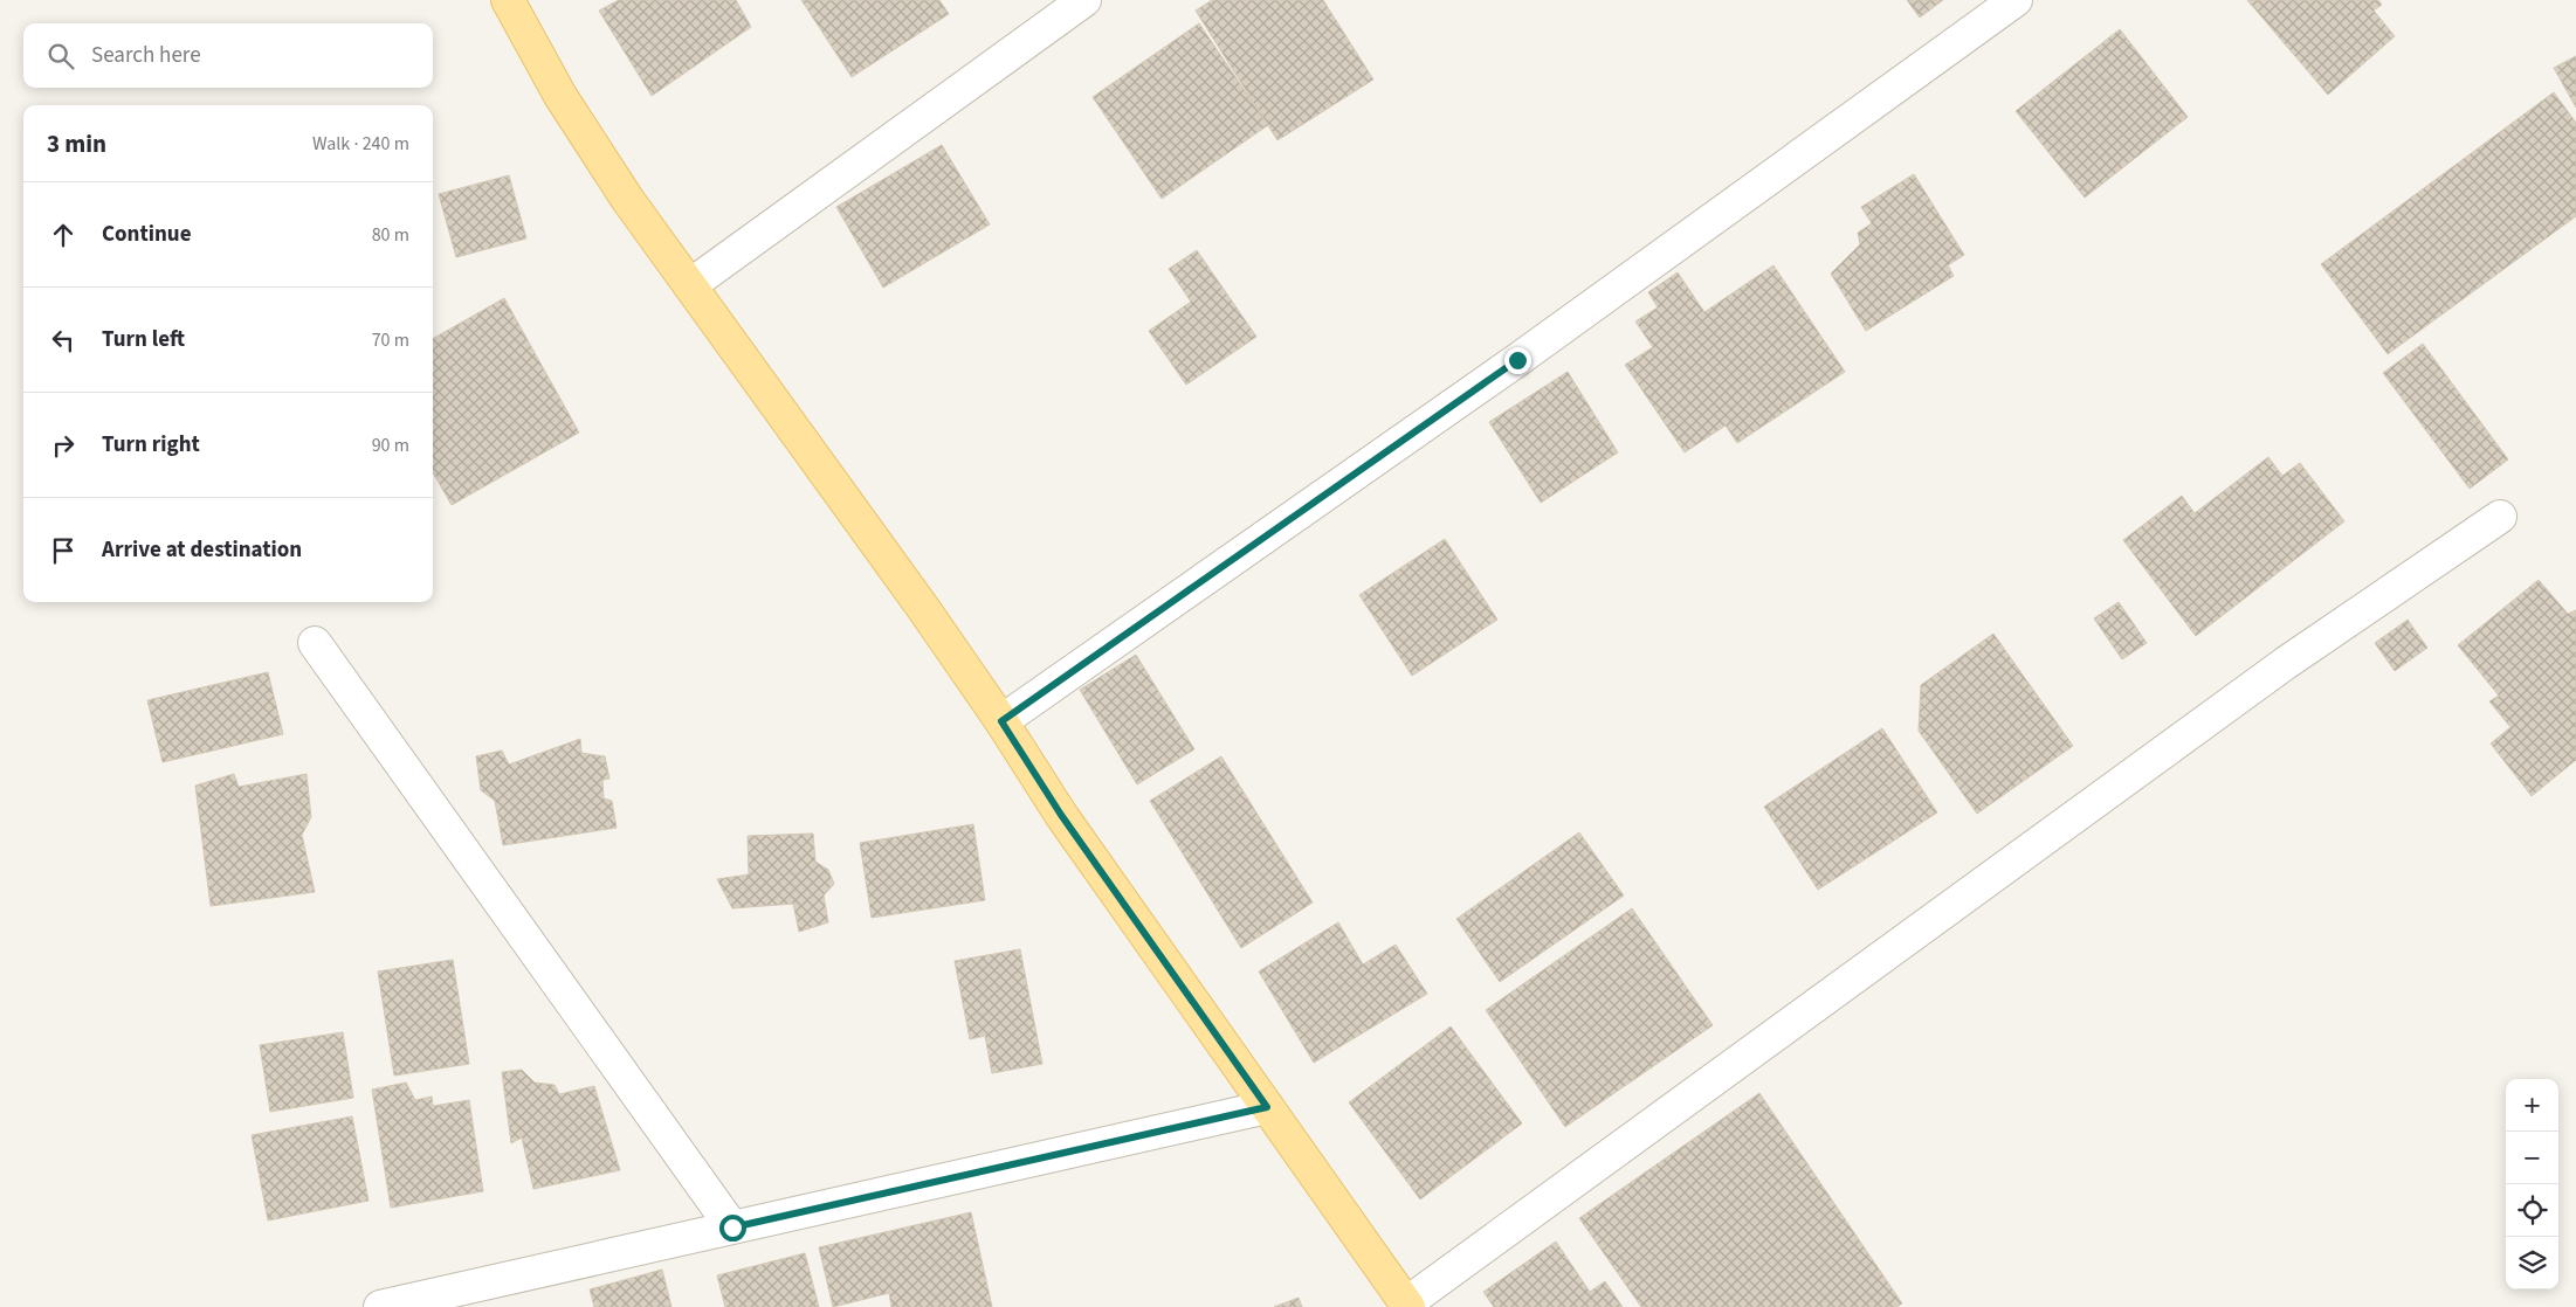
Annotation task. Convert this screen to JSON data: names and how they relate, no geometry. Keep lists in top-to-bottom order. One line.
{"page":{"search":"Search here","heading":["3 min","Walk · 240 m"],"list":[["Continue","80 m"],["Turn left","70 m"],["Turn right","90 m"],"Arrive at destination"],"map_buttons":["+","−"]}}
